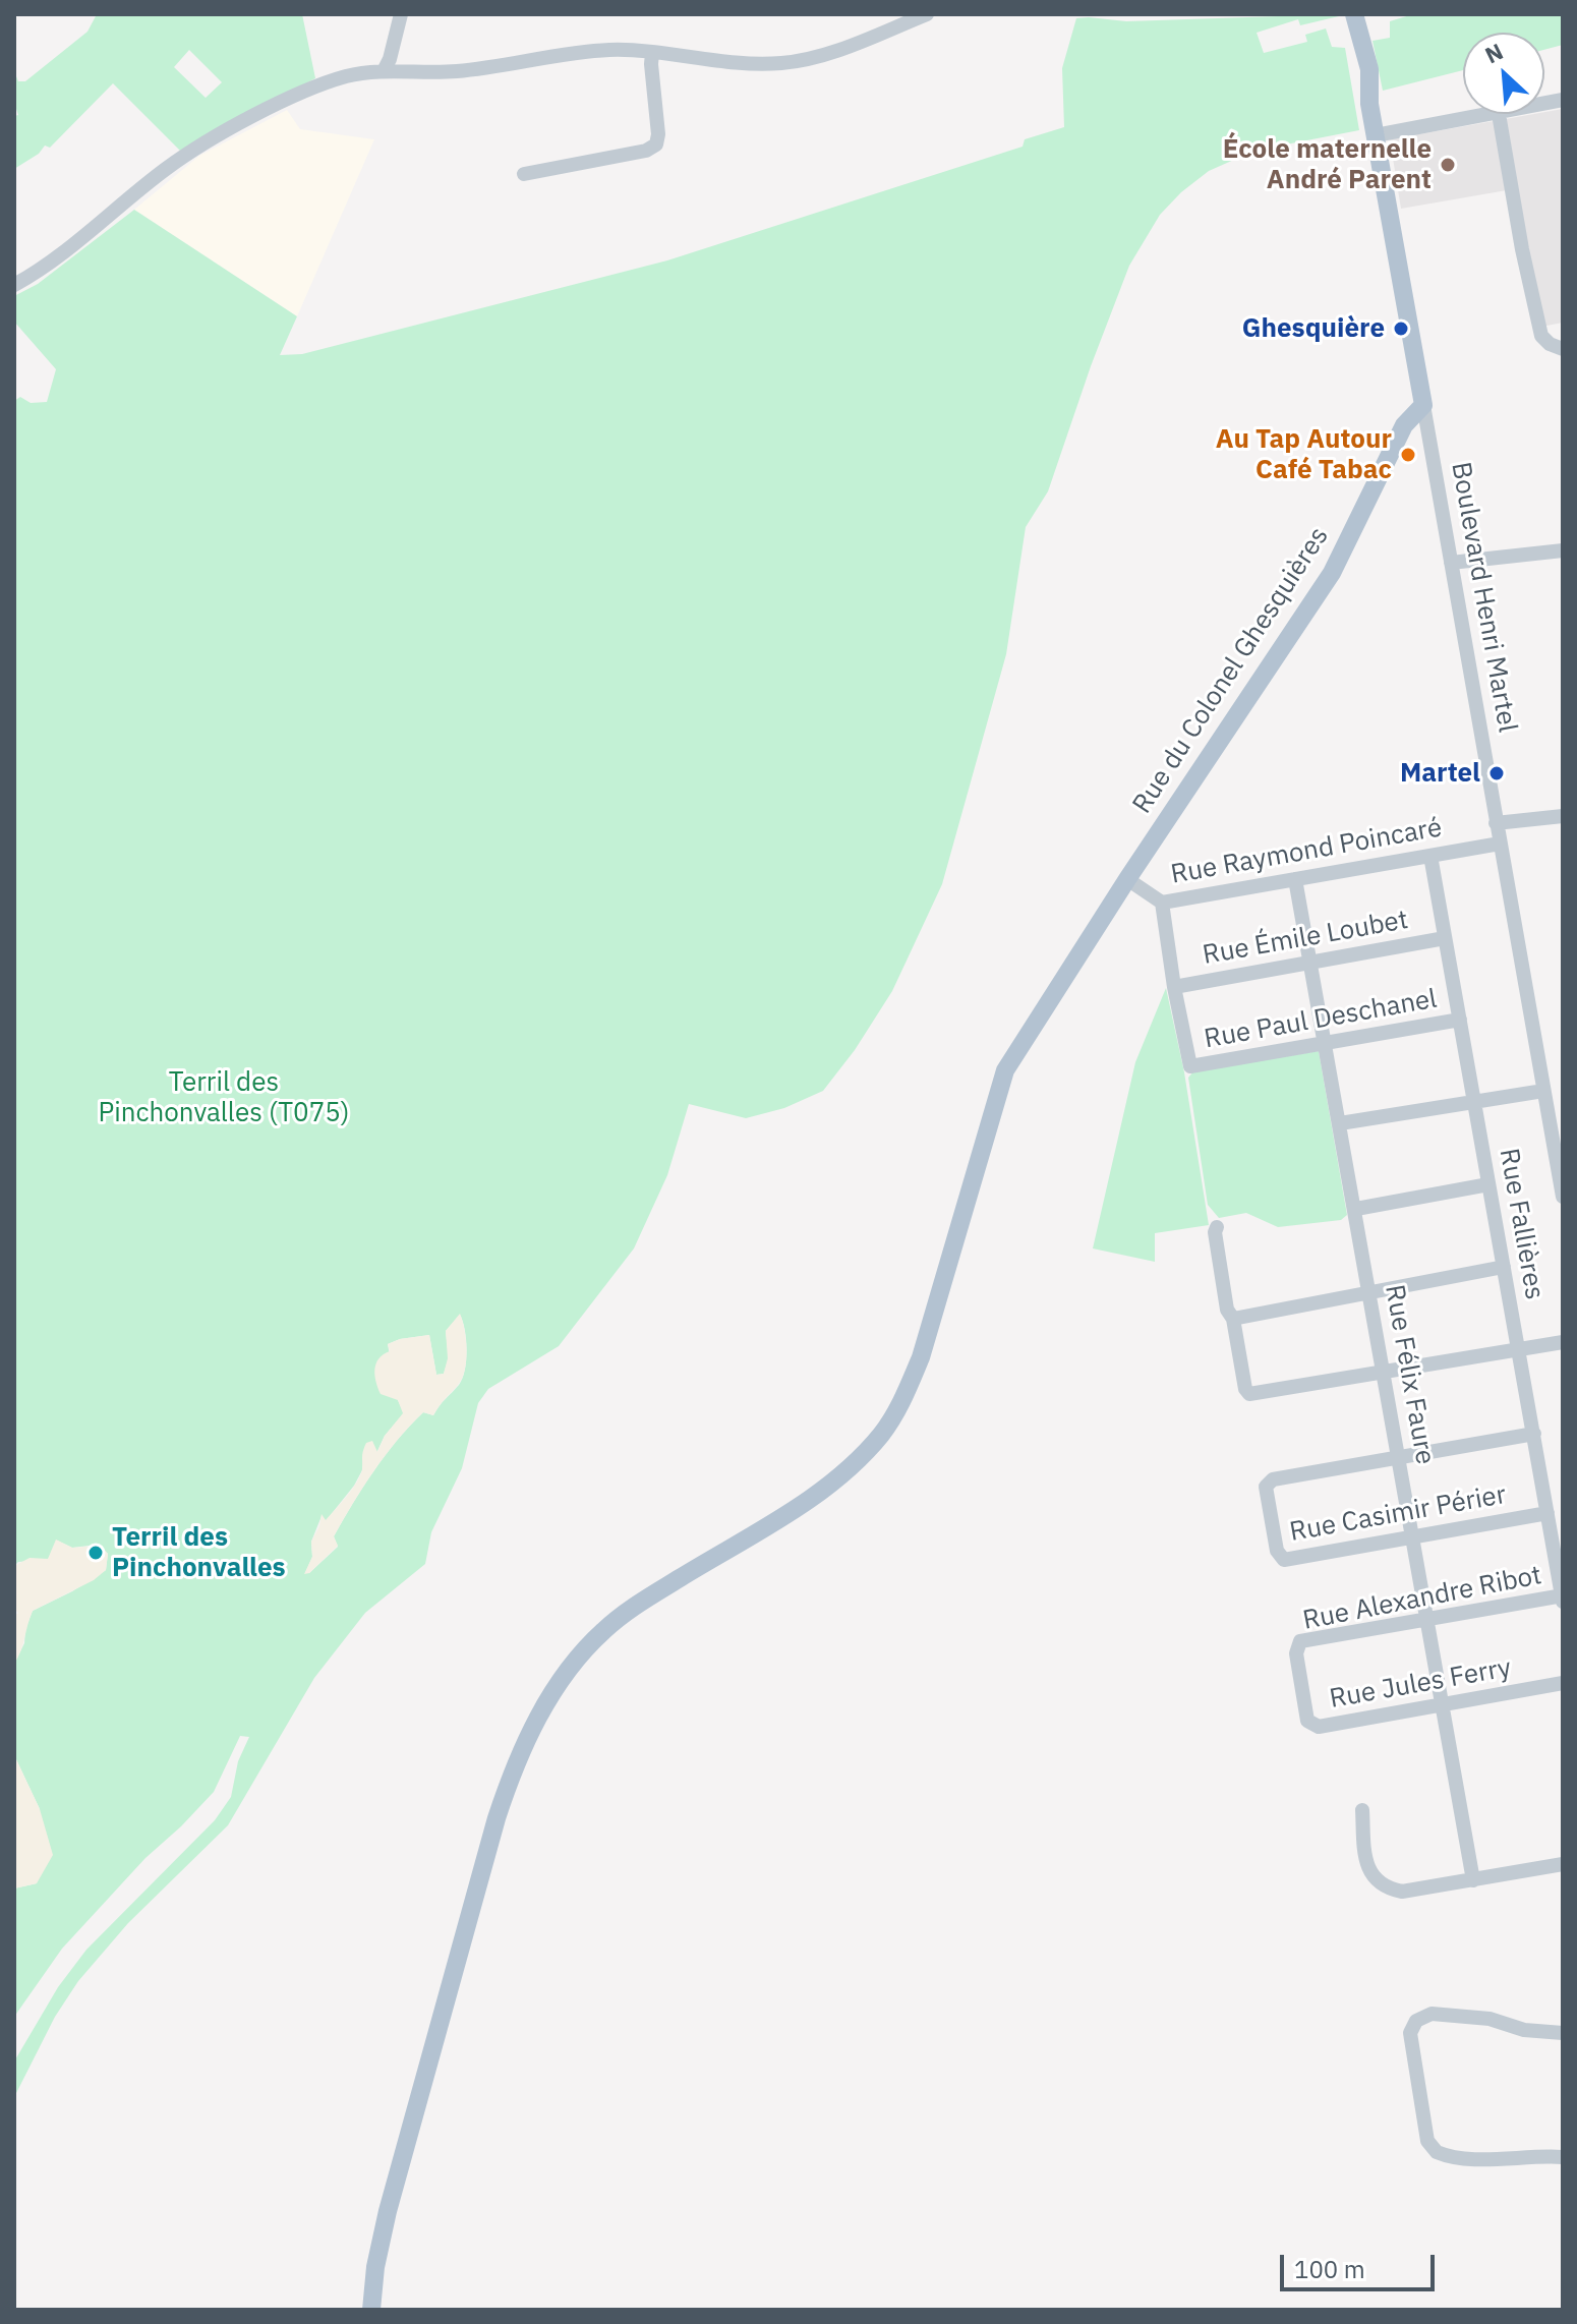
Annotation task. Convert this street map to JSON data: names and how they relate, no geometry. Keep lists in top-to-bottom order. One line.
{"streets":{"main road":["Boulevard Henri Martel","Rue du Colonel Ghesquières"],"street":["Rue Raymond Poincaré","Rue Émile Loubet","Rue Paul Deschanel","Rue Fallières","Rue Félix Faure","Rue Casimir Périer","Rue Alexandre Ribot","Rue Jules Ferry"]},"crossings":[["Boulevard Henri Martel","Rue du Colonel Ghesquières"],["Boulevard Henri Martel","Rue Raymond Poincaré"],["Rue du Colonel Ghesquières","Rue Raymond Poincaré"],["Rue Raymond Poincaré","Rue Fallières"],["Rue Raymond Poincaré","Rue Félix Faure"],["Rue Émile Loubet","Rue Paul Deschanel"],["Rue Émile Loubet","Rue Fallières"],["Rue Émile Loubet","Rue Félix Faure"],["Rue Paul Deschanel","Rue Fallières"],["Rue Paul Deschanel","Rue Félix Faure"],["Rue Fallières","Rue Casimir Périer"],["Rue Fallières","Rue Alexandre Ribot"],["Rue Félix Faure","Rue Casimir Périer"],["Rue Félix Faure","Rue Alexandre Ribot"],["Rue Félix Faure","Rue Jules Ferry"],["Rue Alexandre Ribot","Rue Jules Ferry"]],"parks":["Terril des Pinchonvalles (T075)"],"places":["École maternelle André Parent","Ghesquière","Au Tap Autour Café Tabac","Martel","Terril des Pinchonvalles"],"scale_bar":"100 m","north":"top left"}
